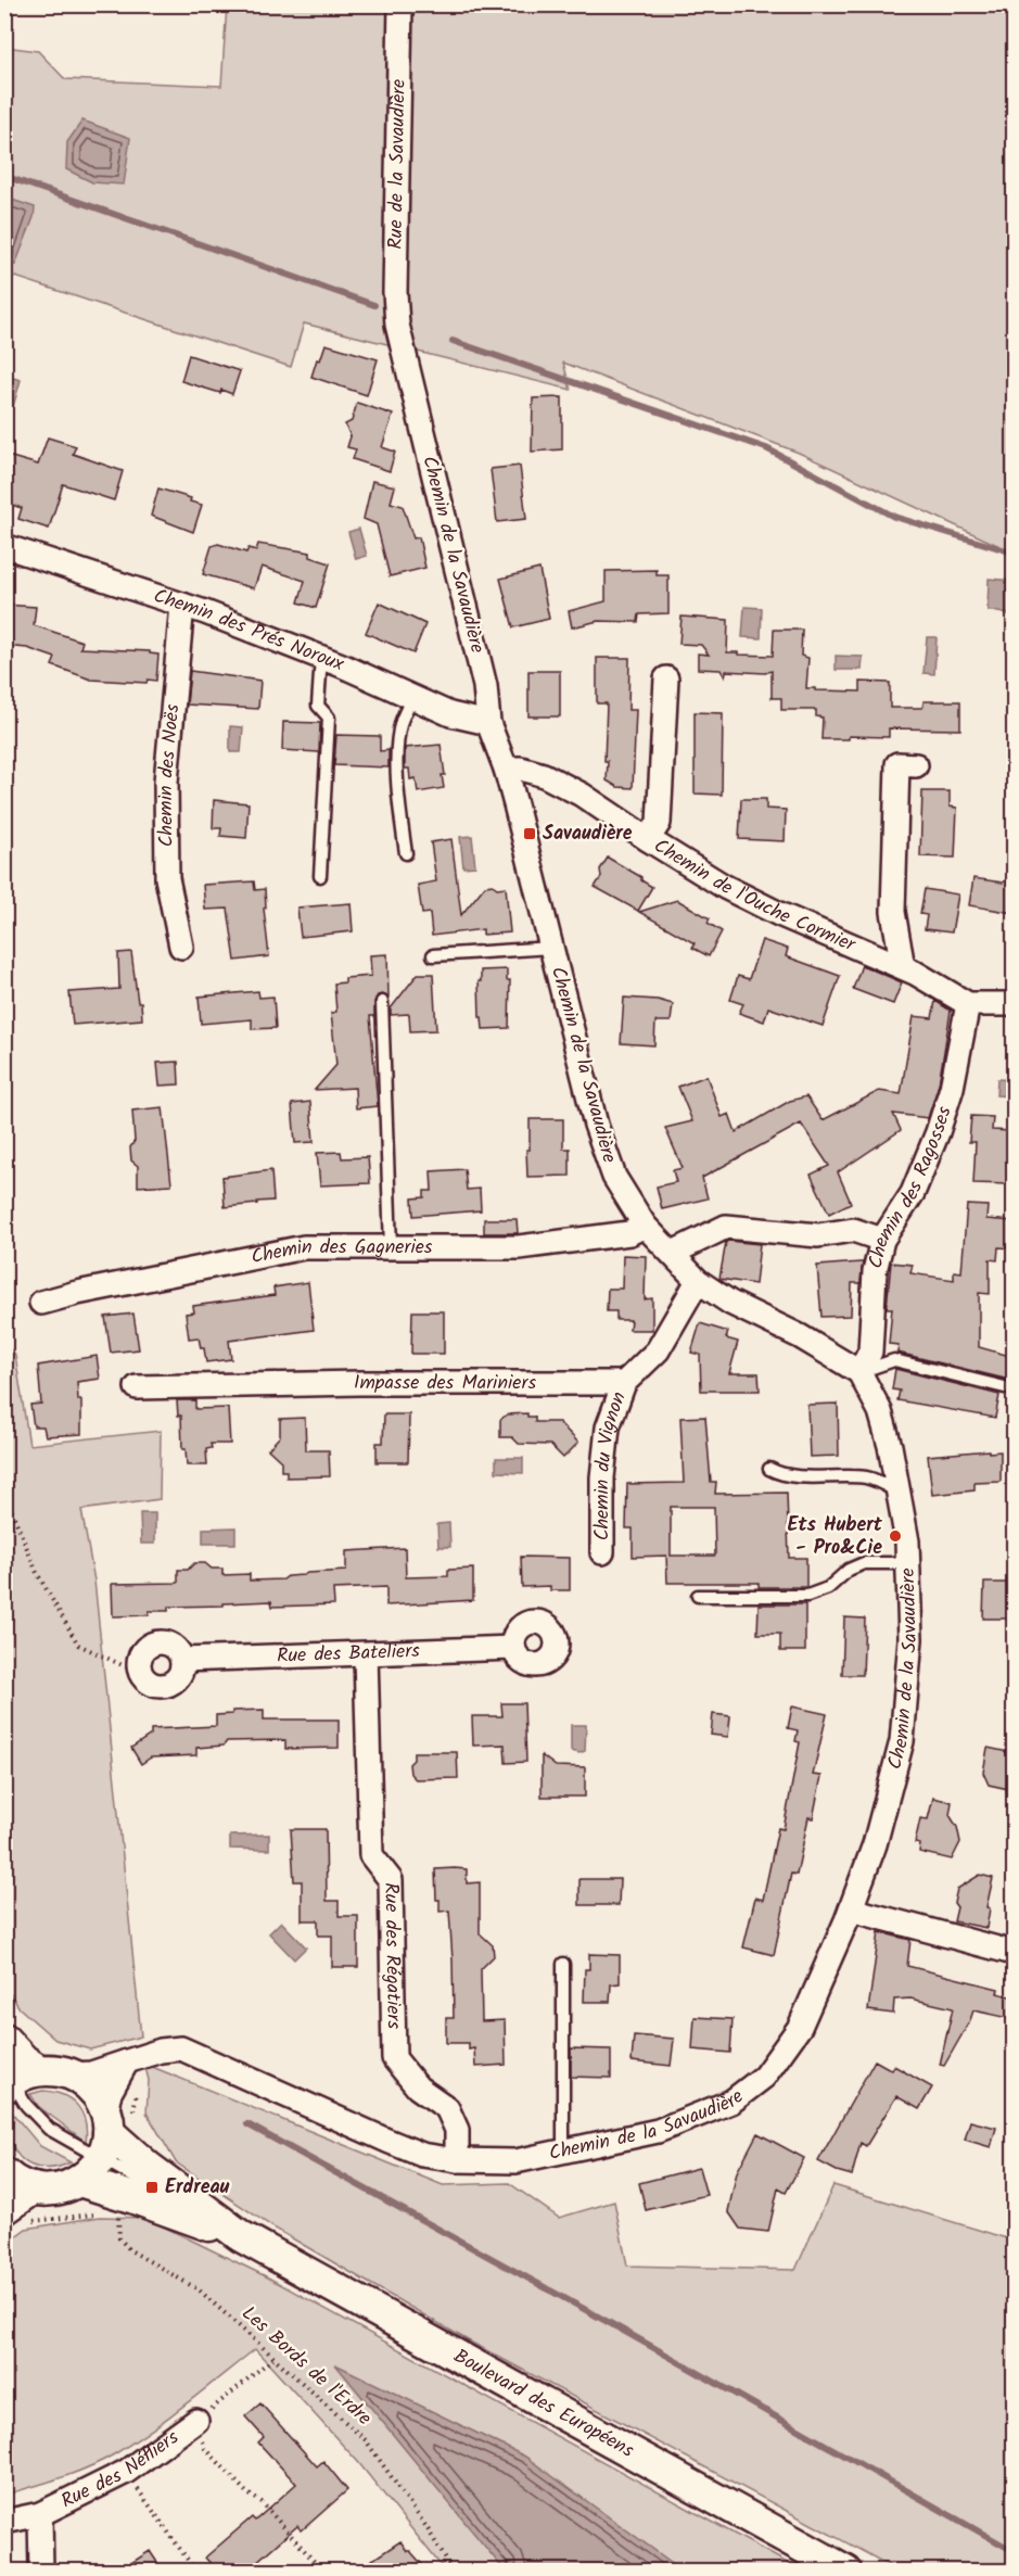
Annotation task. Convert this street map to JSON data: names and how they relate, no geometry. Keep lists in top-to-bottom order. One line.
{"streets":{"main road":["Boulevard des Européens"],"street":["Rue de la Savaudière","Chemin de la Savaudière","Chemin des Prés Noroux","Chemin des Noës","Chemin de l'Ouche Cormier","Chemin des Ragosses","Chemin des Gagneries","Impasse des Mariniers","Chemin du Vignon","Rue des Bateliers","Rue des Régatiers","Rue des Néfliers"],"path":["Les Bords de l'Erdre"]},"crossings":[["Rue de la Savaudière","Chemin de la Savaudière"],["Chemin de la Savaudière","Chemin des Prés Noroux"],["Chemin de la Savaudière","Chemin de l'Ouche Cormier"],["Chemin de la Savaudière","Chemin des Ragosses"],["Chemin de la Savaudière","Chemin des Gagneries"],["Chemin de la Savaudière","Rue des Régatiers"],["Chemin de la Savaudière","Boulevard des Européens"],["Chemin des Prés Noroux","Chemin des Noës"],["Chemin de l'Ouche Cormier","Chemin des Ragosses"],["Impasse des Mariniers","Chemin du Vignon"],["Rue des Bateliers","Rue des Régatiers"]],"places":{"transit":["Savaudière","Erdreau"],"other":["Ets Hubert - Pro&Cie"]}}
